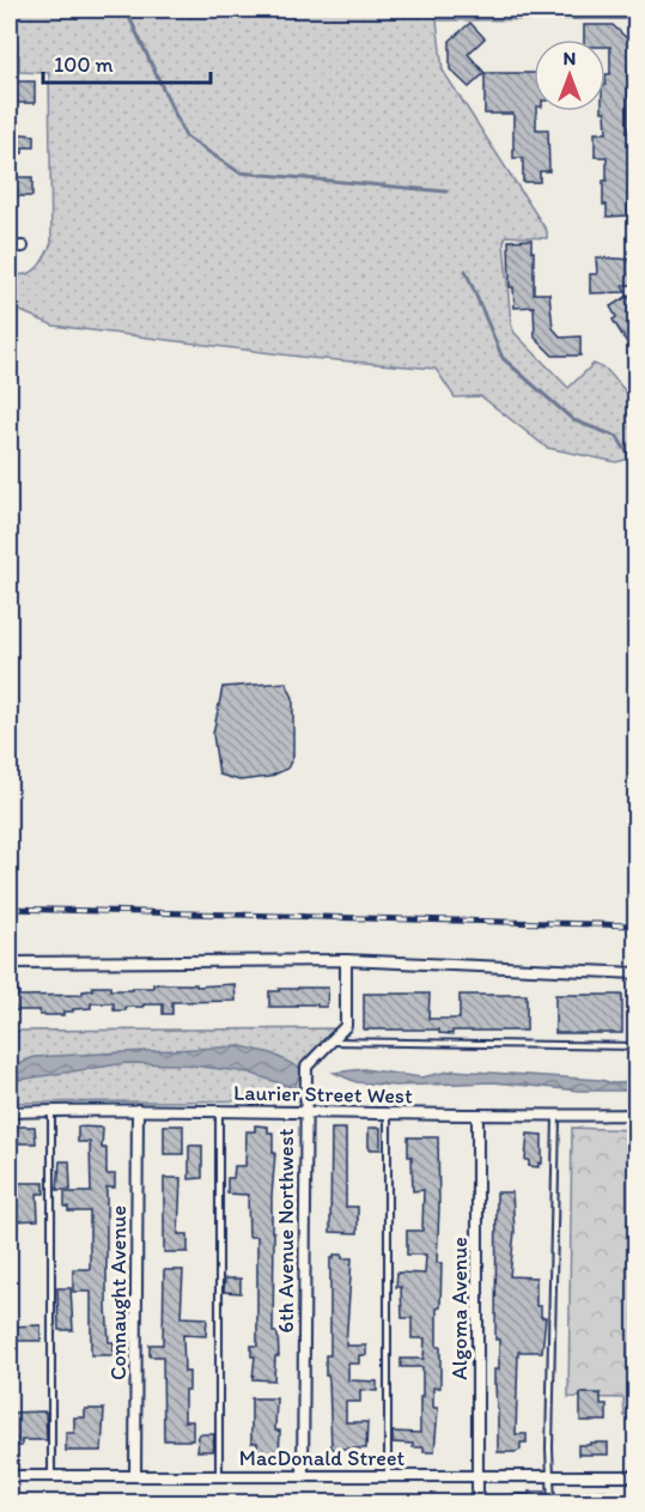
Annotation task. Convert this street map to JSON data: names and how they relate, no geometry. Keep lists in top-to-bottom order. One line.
{"streets":{"street":["Laurier Street West","6th Avenue Northwest","Connaught Avenue","Algoma Avenue","MacDonald Street"]},"crossings":[["Laurier Street West","6th Avenue Northwest"],["Laurier Street West","Connaught Avenue"],["Laurier Street West","Algoma Avenue"],["6th Avenue Northwest","MacDonald Street"],["Connaught Avenue","MacDonald Street"],["Algoma Avenue","MacDonald Street"]],"scale_bar":"100 m","north":"top"}
